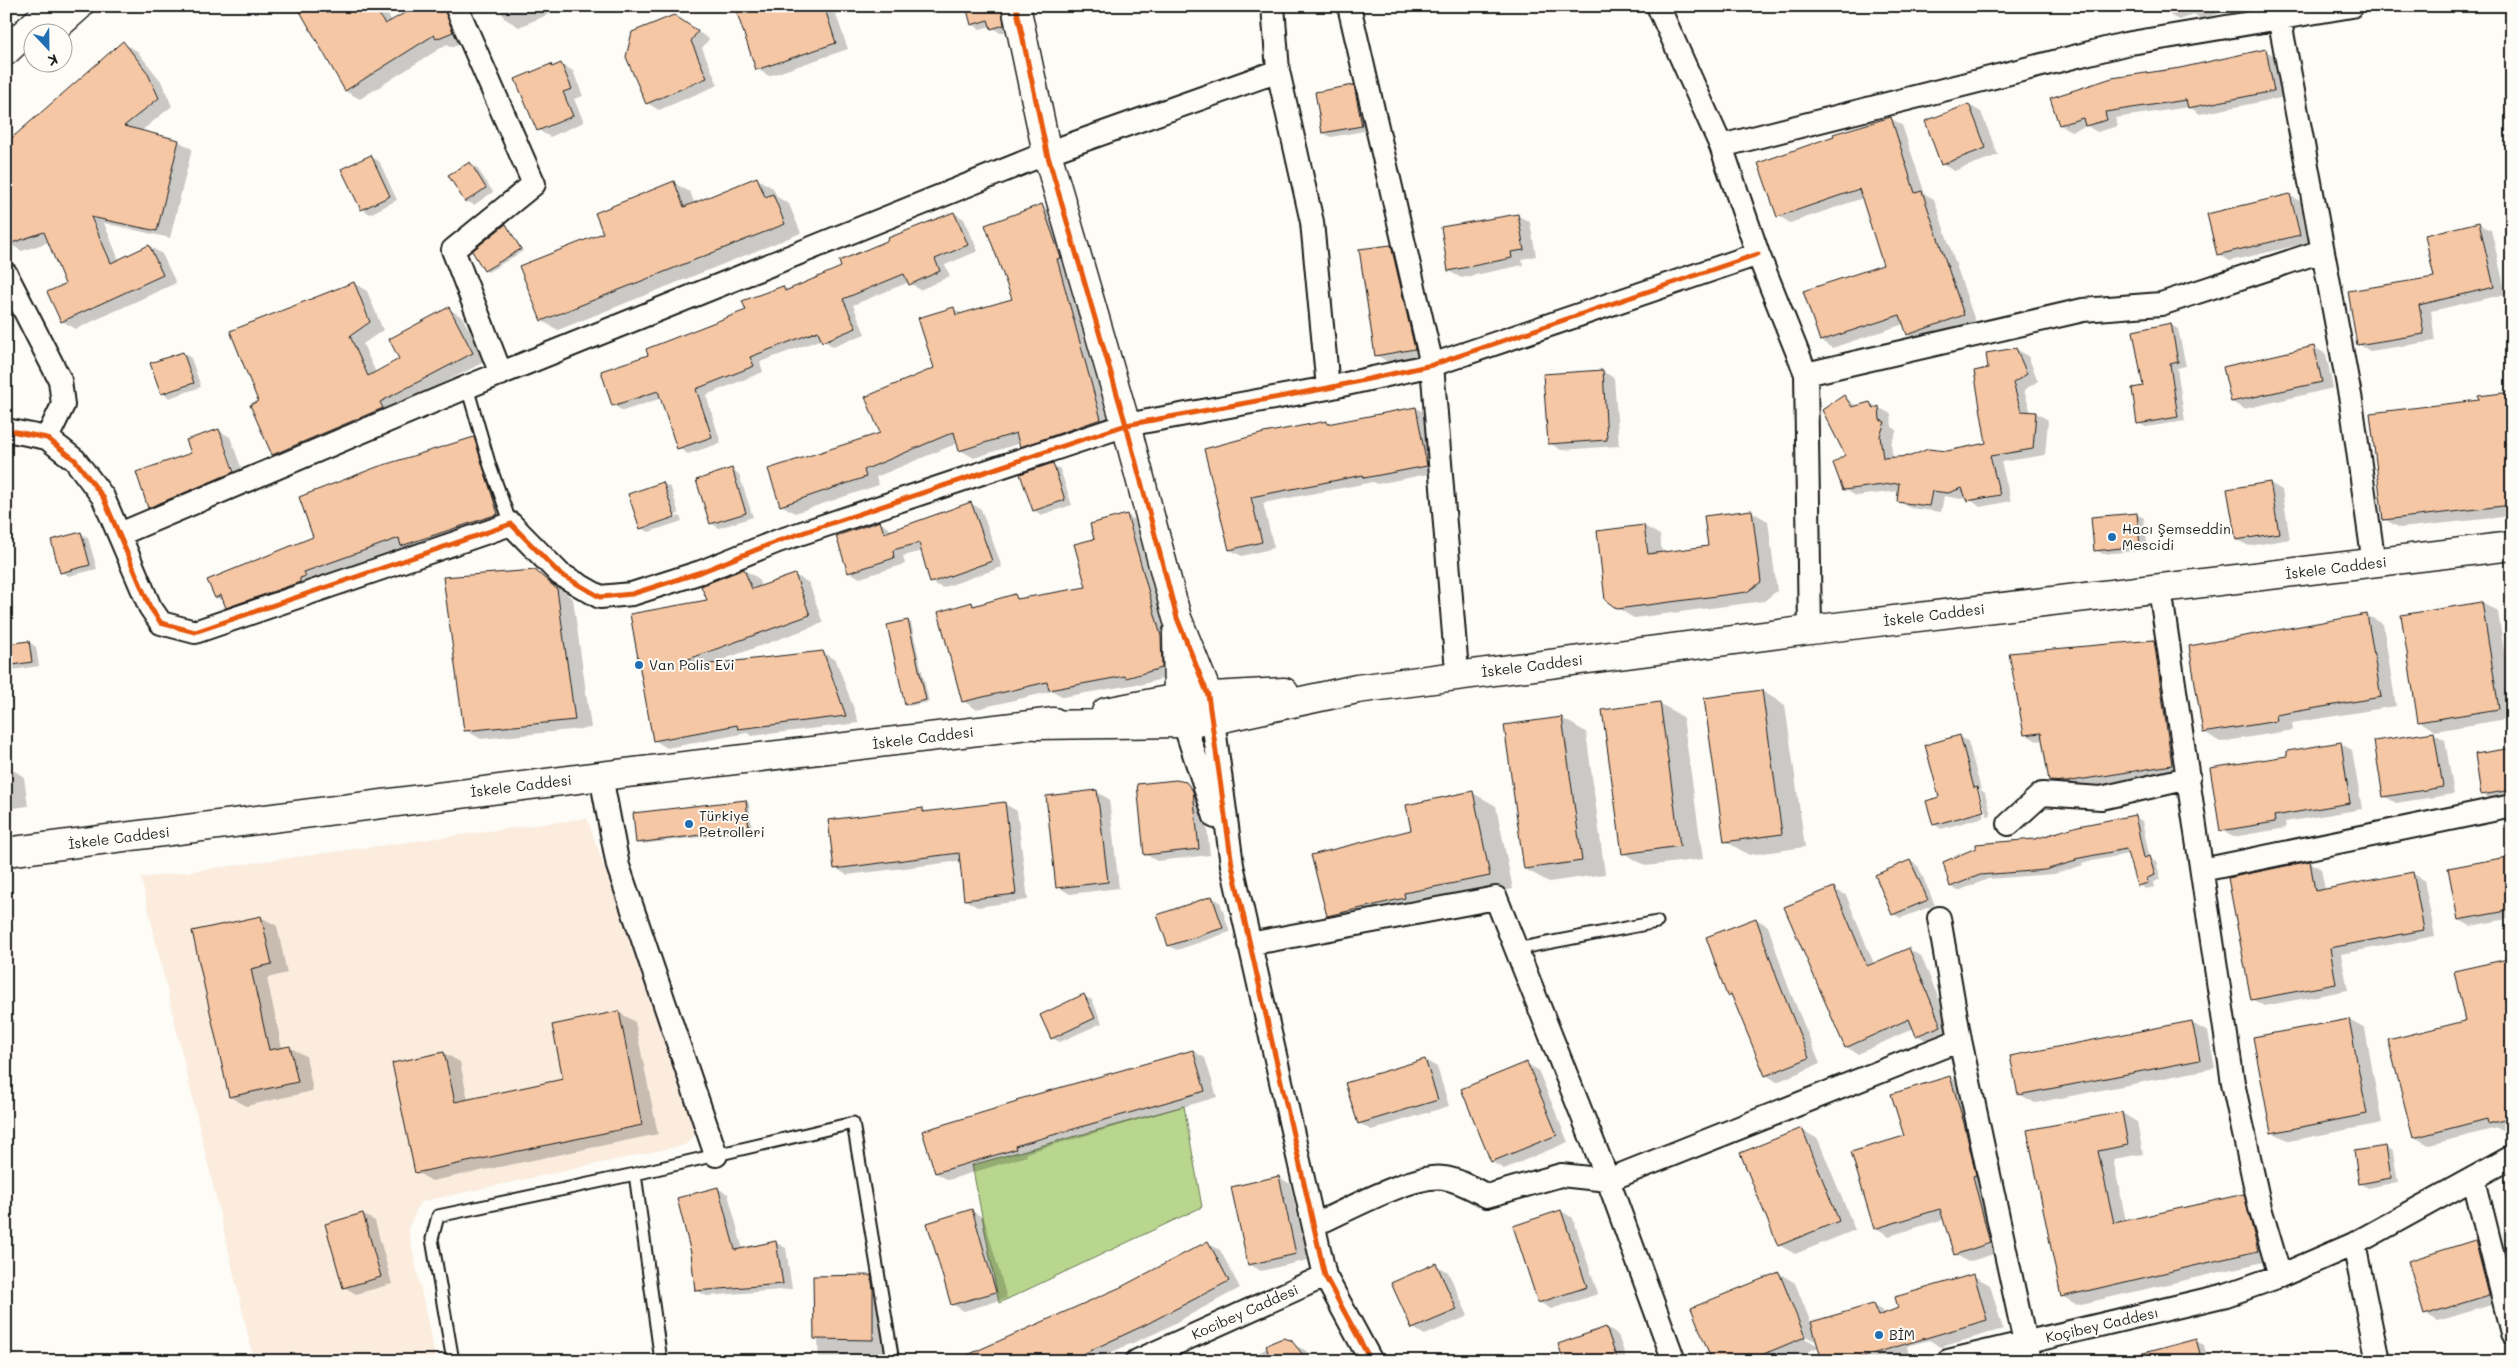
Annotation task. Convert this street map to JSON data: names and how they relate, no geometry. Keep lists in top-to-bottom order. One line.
{"streets":{"main road":["İskele Caddesi"],"street":["Kocibey Caddesi","Koçibey Caddesı"]},"places":["Hacı Şemseddin Mescidi","Van Polis Evi","Türkiye Petrolleri","BİM"],"north":"bottom"}
